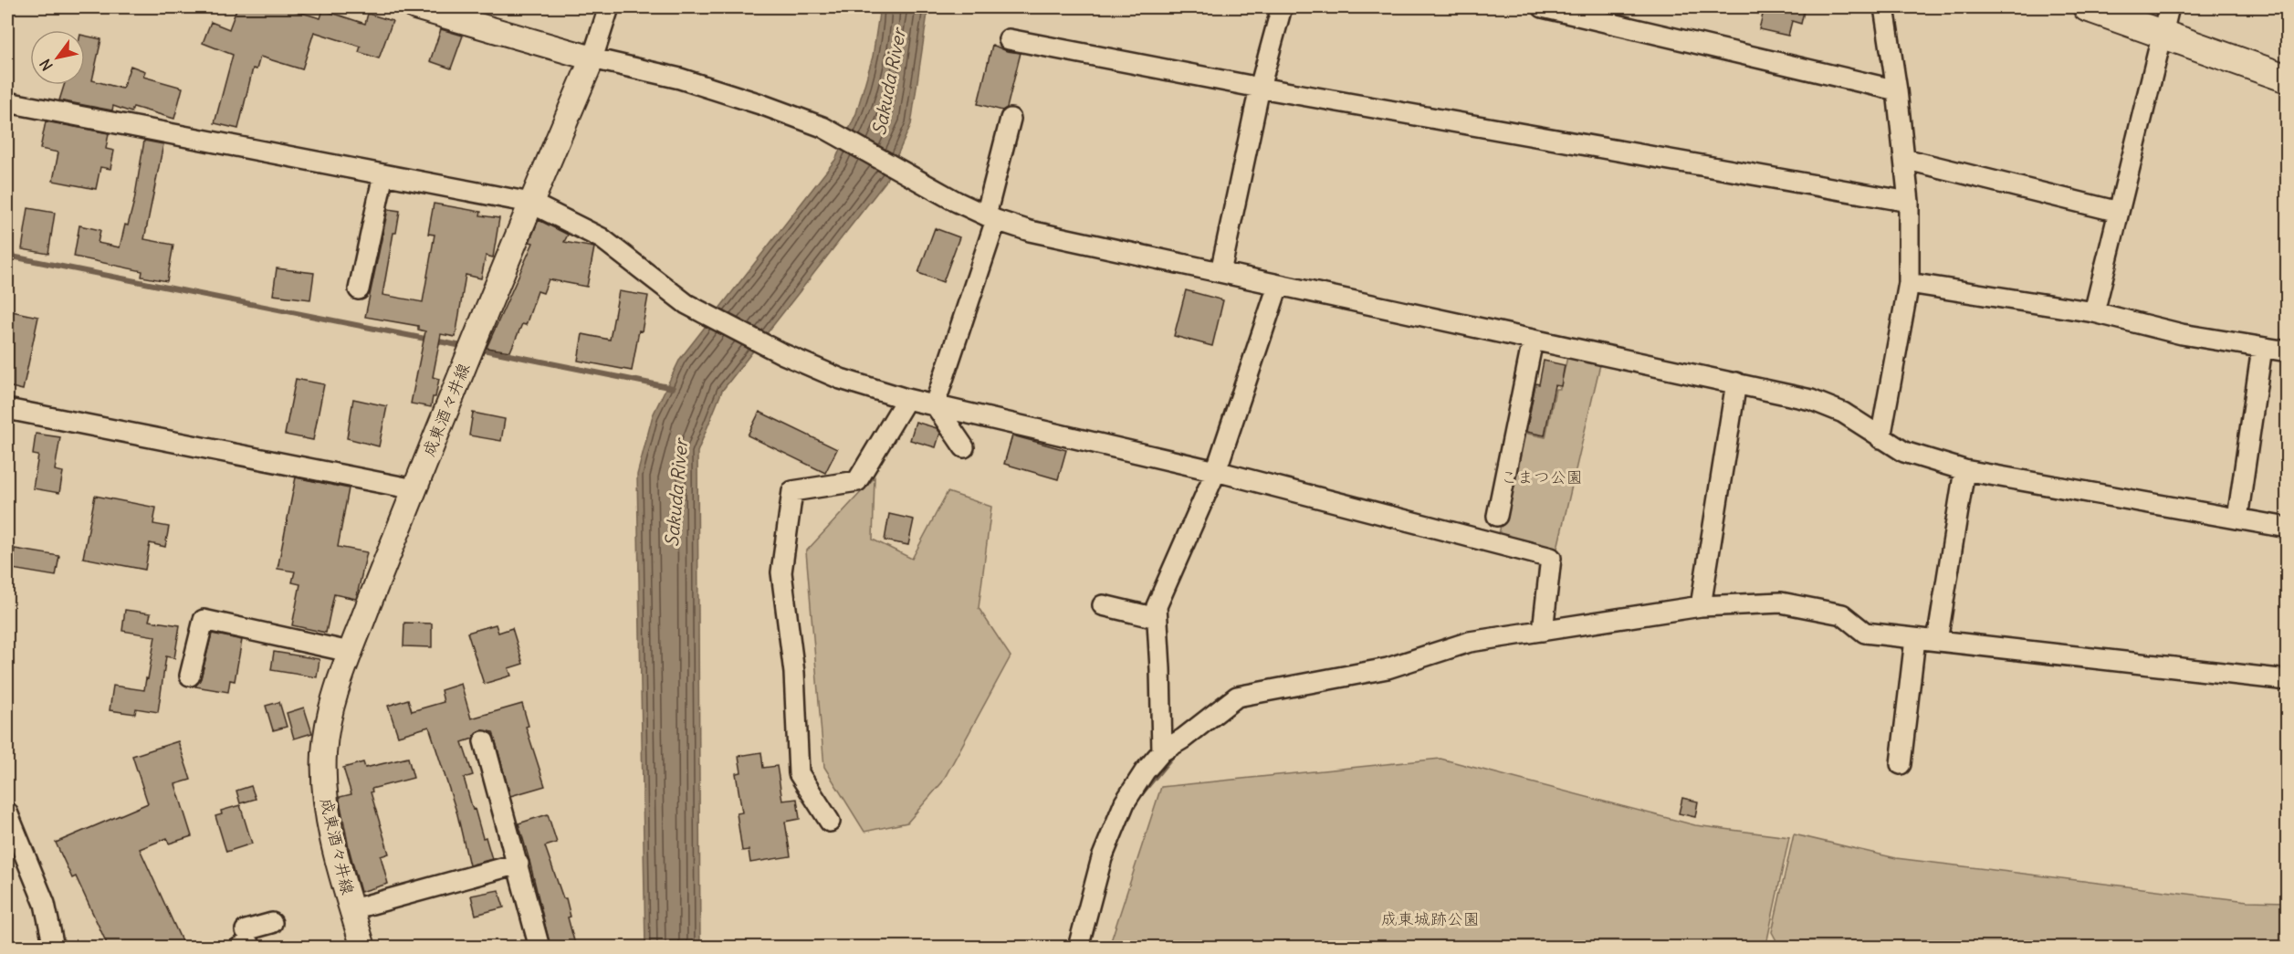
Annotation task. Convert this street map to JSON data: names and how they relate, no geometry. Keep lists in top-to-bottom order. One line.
{"streets":{"main road":["成東酒々井線"]},"water":["Sakuda River"],"parks":["こまつ公園","成東城跡公園"],"north":"bottom left"}
